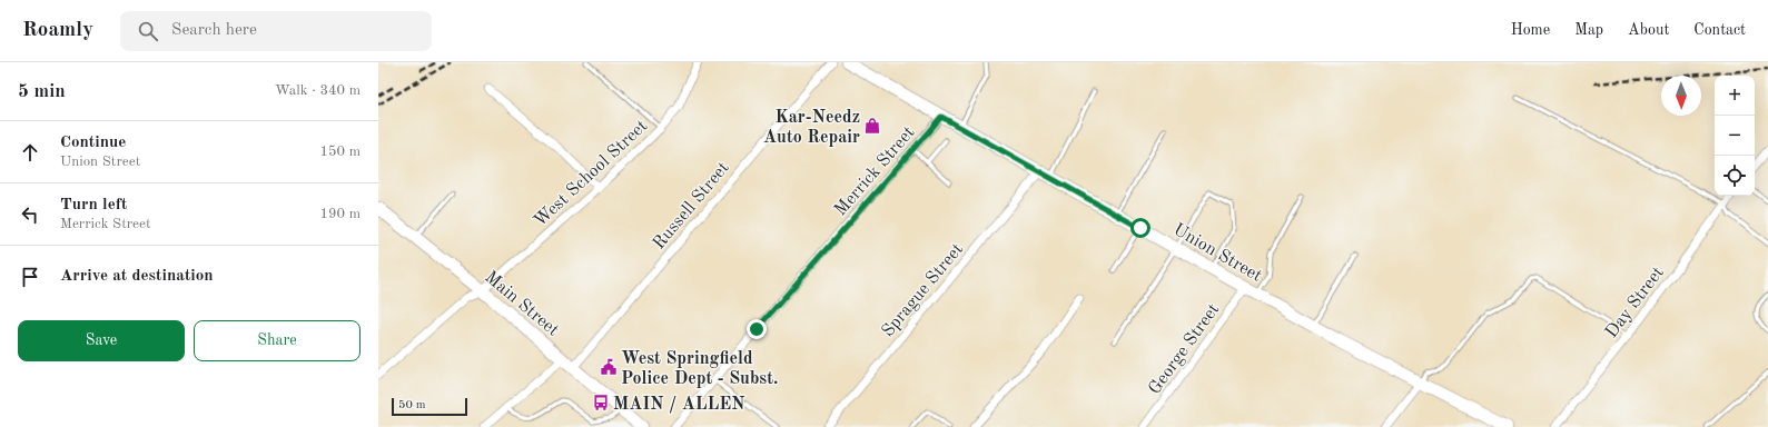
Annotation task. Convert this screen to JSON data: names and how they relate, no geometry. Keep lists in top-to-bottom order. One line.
{"streets":{"main road":["Union Street","Main Street"],"street":["Merrick Street","West School Street","Russell Street","Sprague Street","Day Street","George Street"]},"crossings":[["Merrick Street","Union Street"],["West School Street","Main Street"],["Russell Street","Main Street"],["Union Street","Sprague Street"],["Union Street","George Street"]],"places":{"shop":["Kar-Needz Auto Repair"],"public building":["West Springfield Police Dept - Subst."],"bus stop":["MAIN / ALLEN"]},"scale_bar":"50 m","north":"bottom","page":{"header":"Roamly","search":"Search here","nav":["Home","Map","About","Contact"],"heading":["5 min","Walk · 340 m"],"map_buttons":["+","−"],"list":[["Continue","Union Street","150 m"],["Turn left","Merrick Street","190 m"],"Arrive at destination"],"buttons":["Save","Share"],"scale":"50 m"}}
